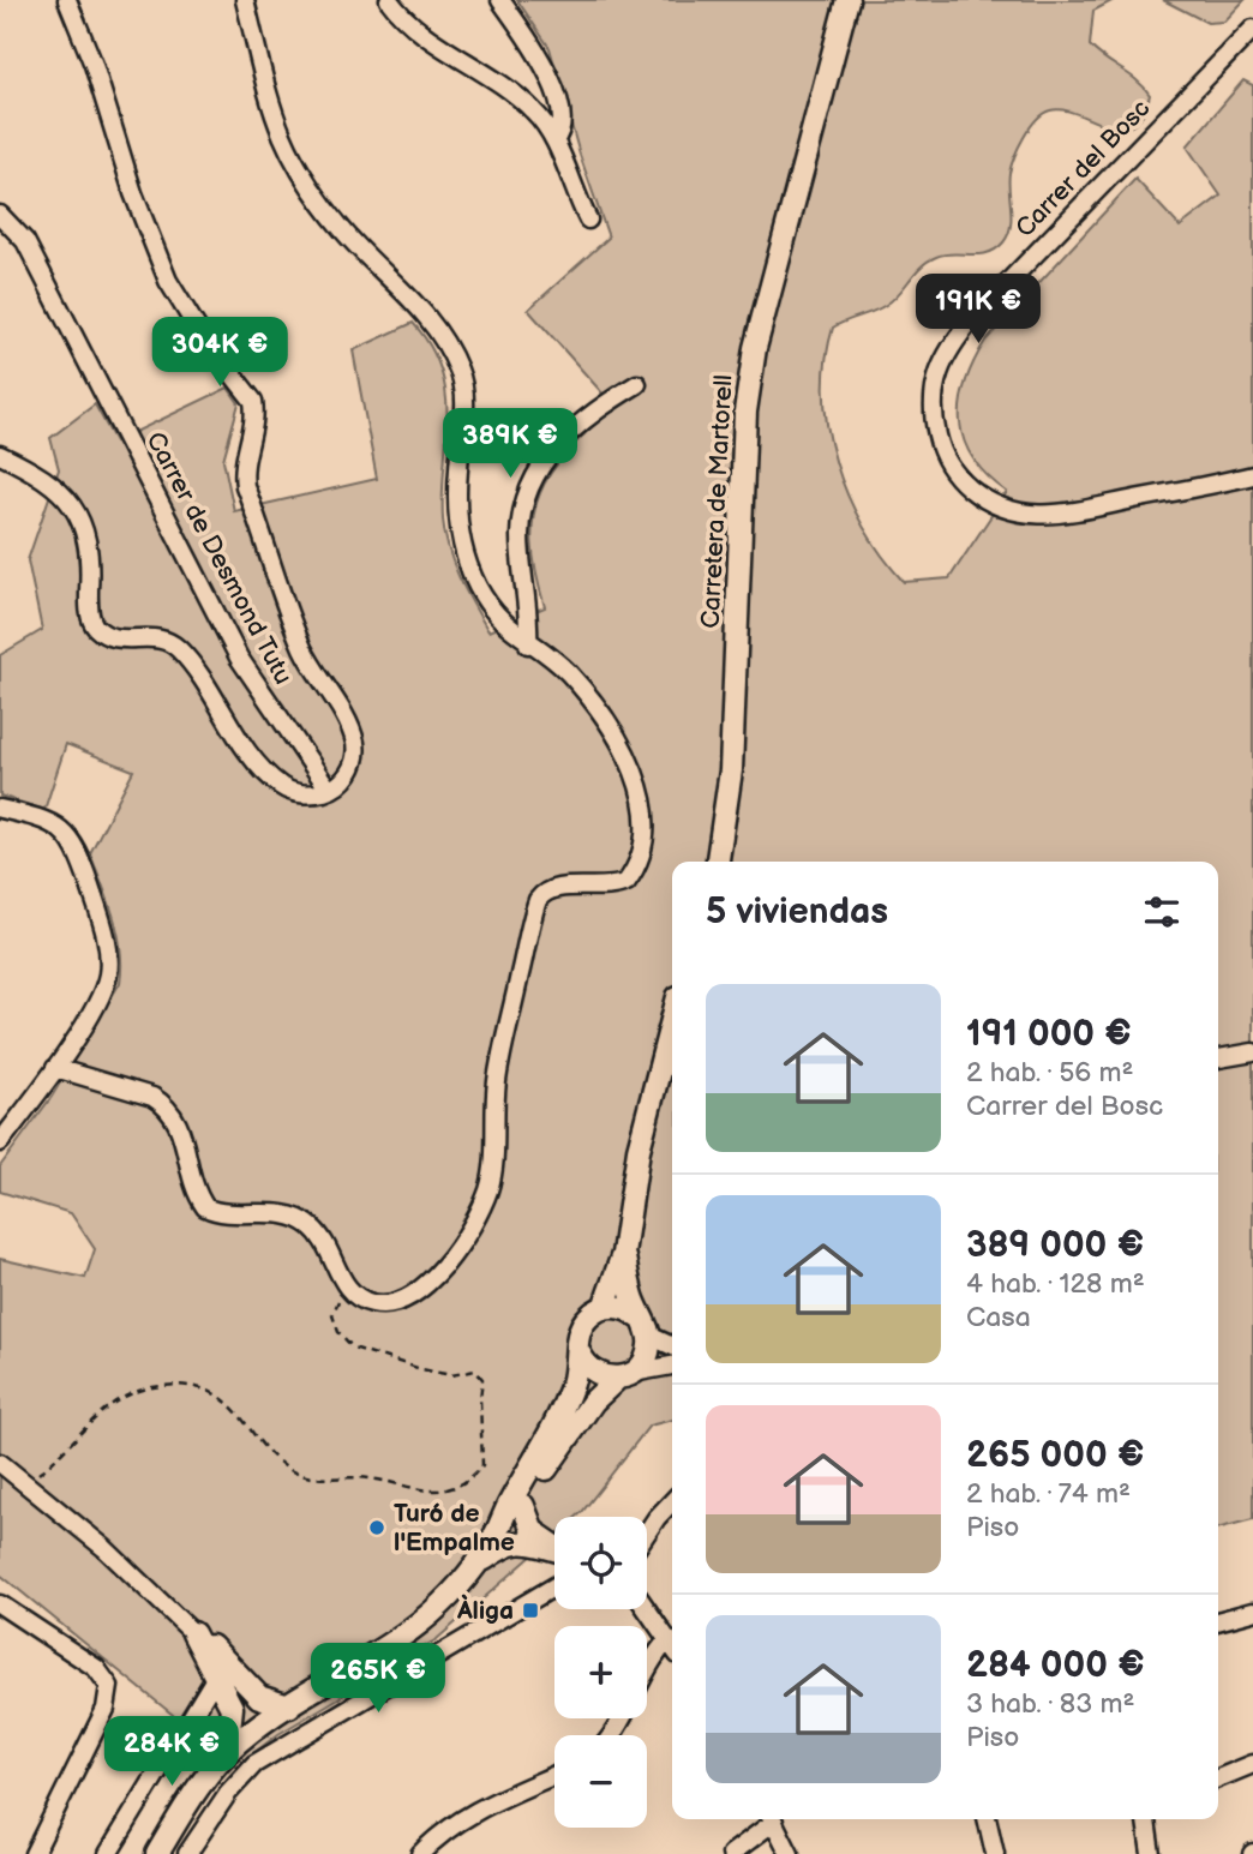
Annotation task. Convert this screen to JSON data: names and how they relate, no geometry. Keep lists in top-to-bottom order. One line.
{"streets":{"main road":["Carretera de Martorell"],"street":["Carrer del Bosc","Carrer de Desmond Tutu"]},"places":{"other":["Turó de l'Empalme"],"transit":["Àliga"]},"page":{"price":["191K €","304K €","389K €","265K €","284K €"],"heading":"5 viviendas","list":[{"name":"191 000 €","note":"2 hab. · 56 m² · Carrer del Bosc"},{"name":"389 000 €","note":"4 hab. · 128 m² · Casa"},{"name":"265 000 €","note":"2 hab. · 74 m² · Piso"},{"name":"284 000 €","note":"3 hab. · 83 m² · Piso"}],"map_buttons":["+","−"]}}
